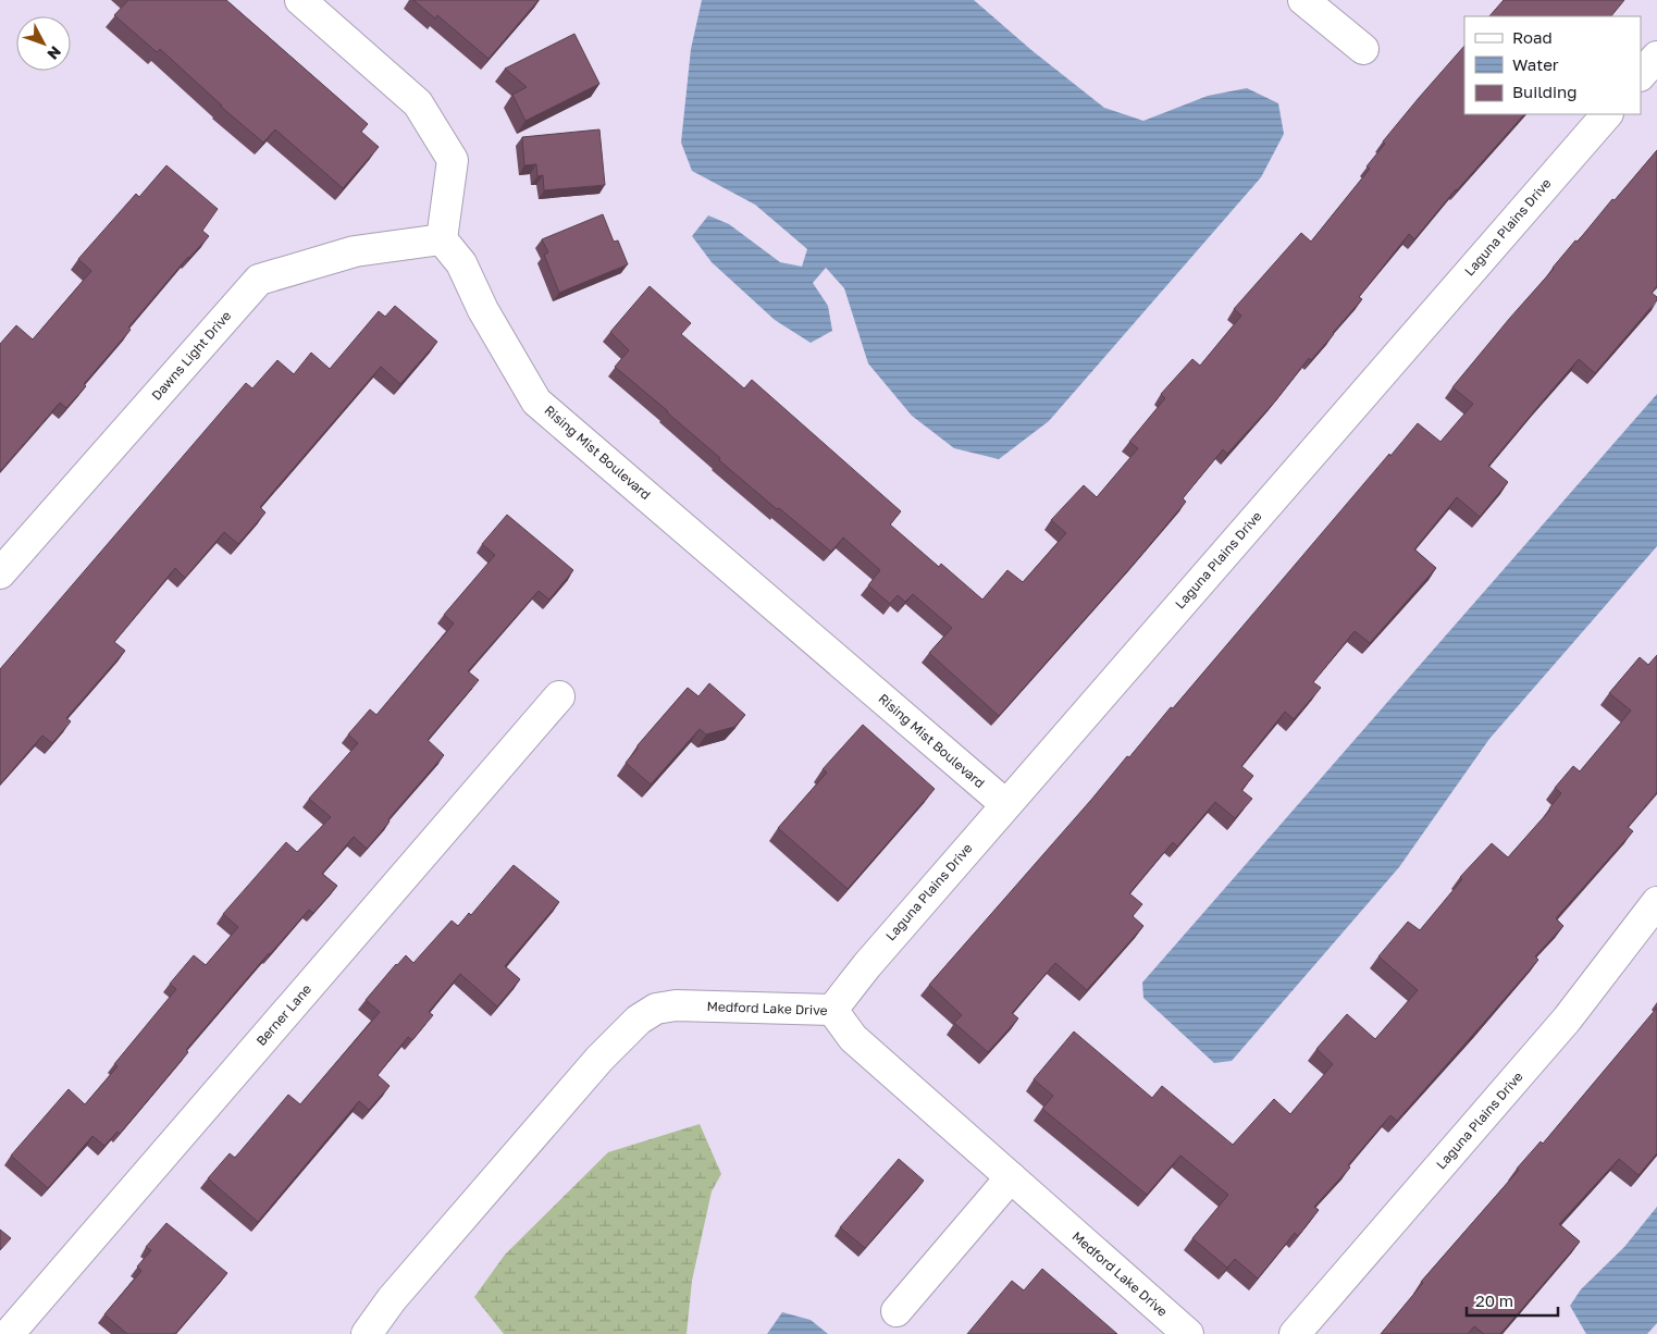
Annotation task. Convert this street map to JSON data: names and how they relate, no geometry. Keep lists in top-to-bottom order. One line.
{"streets":{"street":["Laguna Plains Drive","Dawns Light Drive","Rising Mist Boulevard","Medford Lake Drive","Berner Lane"]},"crossings":[["Laguna Plains Drive","Rising Mist Boulevard"],["Laguna Plains Drive","Medford Lake Drive"],["Dawns Light Drive","Rising Mist Boulevard"]],"legend":["Road","Water","Building"],"scale_bar":"20 m","north":"bottom right"}
